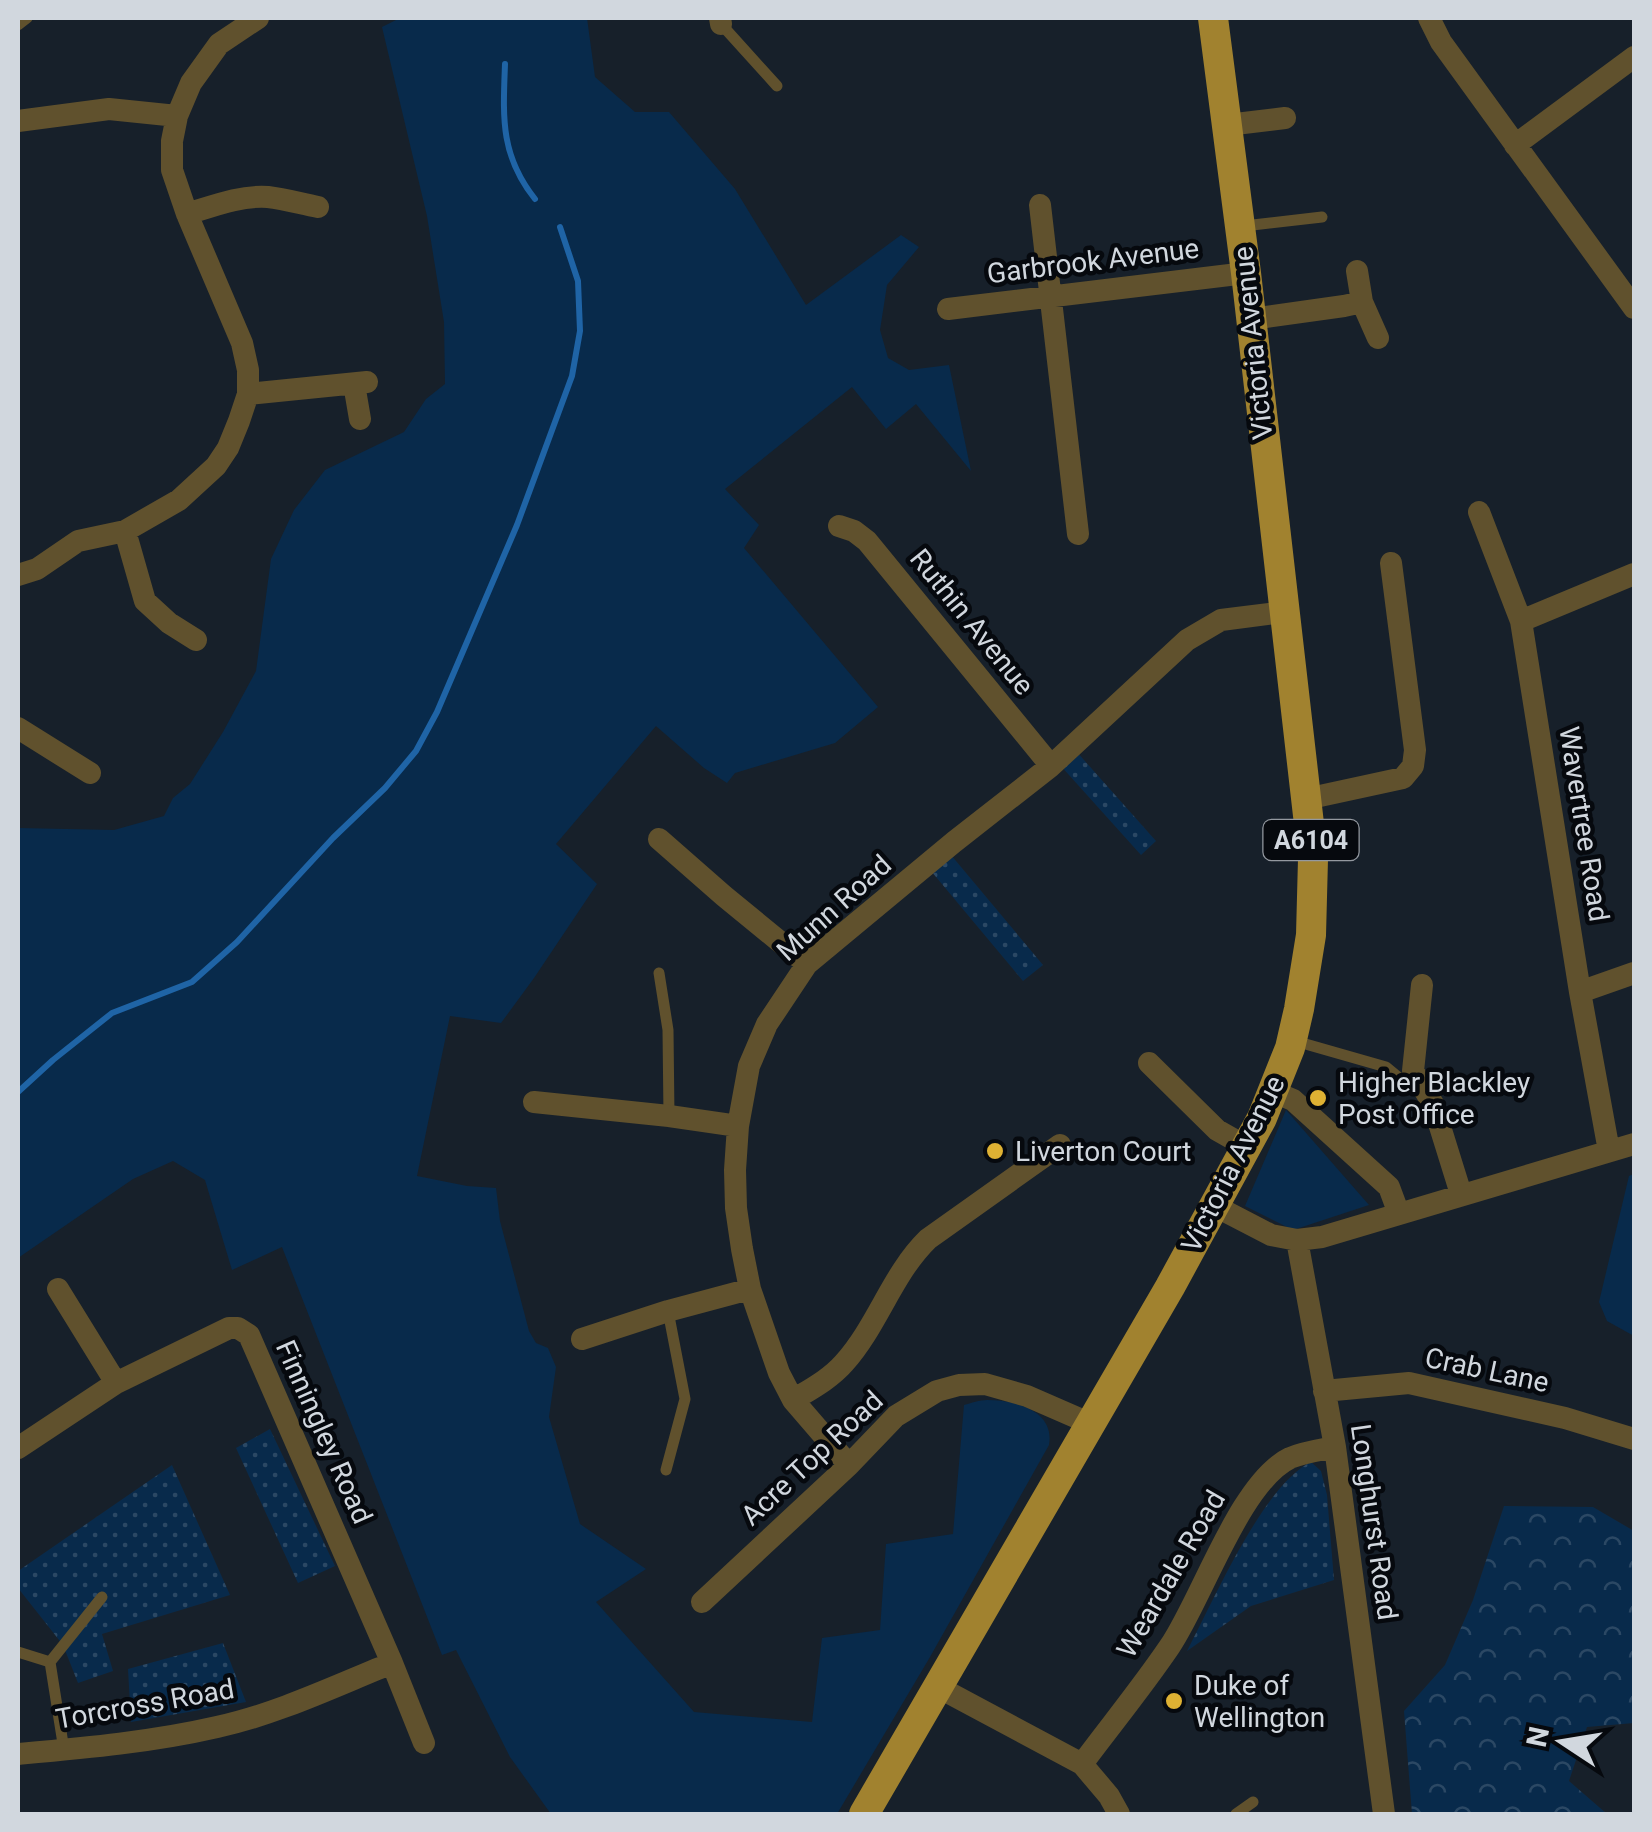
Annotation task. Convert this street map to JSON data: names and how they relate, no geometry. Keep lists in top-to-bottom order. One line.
{"streets":{"main road":["Victoria Avenue","A6104"],"street":["Garbrook Avenue","Ruthin Avenue","Wavertree Road","Munn Road","Crab Lane","Finningley Road","Acre Top Road","Longhurst Road","Weardale Road","Torcross Road"]},"crossings":[["Garbrook Avenue","Victoria Avenue"],["Victoria Avenue","Munn Road"],["Victoria Avenue","Acre Top Road"],["Ruthin Avenue","Munn Road"],["Munn Road","Acre Top Road"],["Crab Lane","Longhurst Road"],["Finningley Road","Torcross Road"],["Longhurst Road","Weardale Road"]],"places":["Higher Blackley Post Office","Liverton Court","Duke of Wellington"],"north":"left"}
